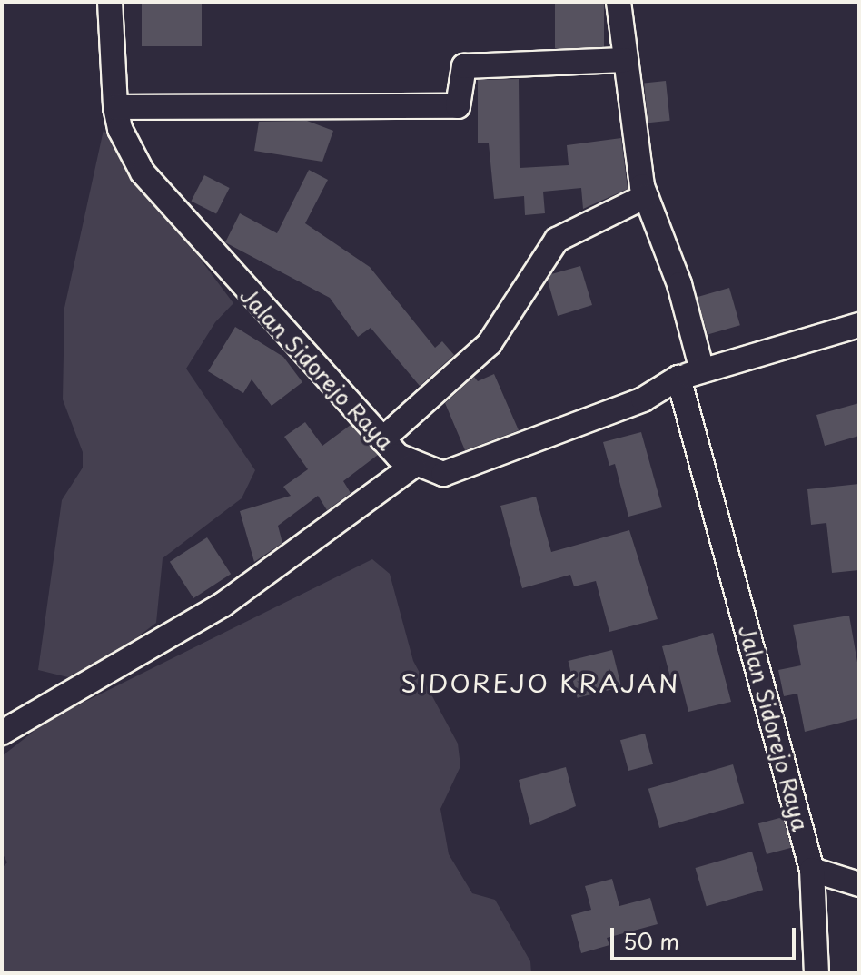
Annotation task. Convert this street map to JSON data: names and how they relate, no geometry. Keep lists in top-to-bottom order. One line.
{"streets":{"street":["Jalan Sidorejo Raya"]},"districts":["SIDOREJO KRAJAN"],"scale_bar":"50 m"}
